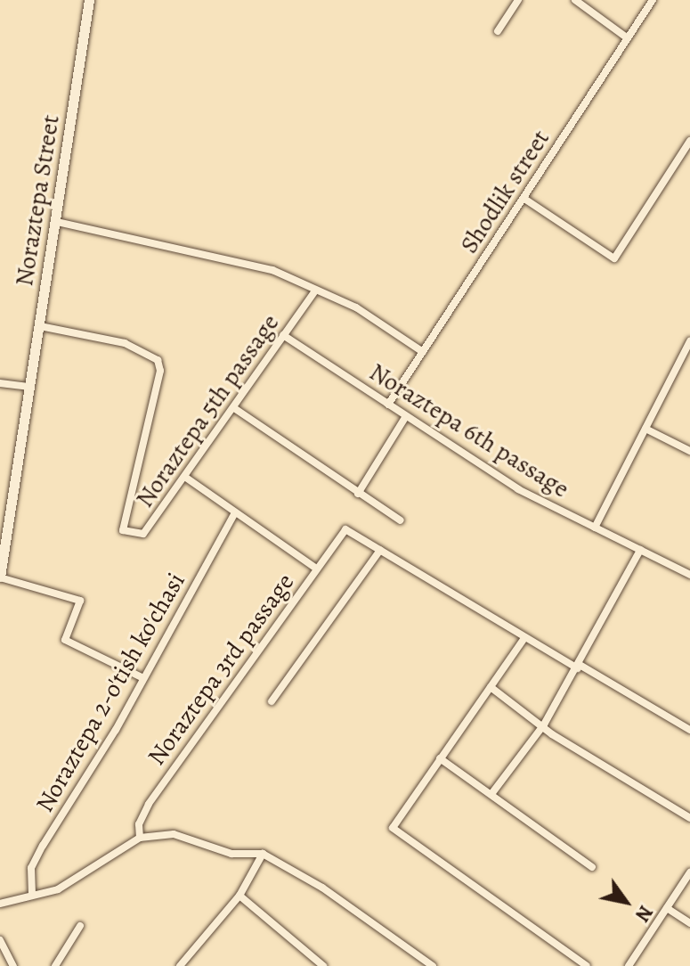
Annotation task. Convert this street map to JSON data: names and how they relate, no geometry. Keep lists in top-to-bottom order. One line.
{"streets":{"main road":["Noraztepa Street"],"street":["Shodlik street","Noraztepa 5th passage","Noraztepa 6th passage","Noraztepa 3rd passage","Noraztepa 2-o'tish ko'chasi"]},"crossings":[["Shodlik street","Noraztepa 6th passage"],["Noraztepa Street","Noraztepa 5th passage"],["Noraztepa 5th passage","Noraztepa 6th passage"]],"north":"bottom right"}
